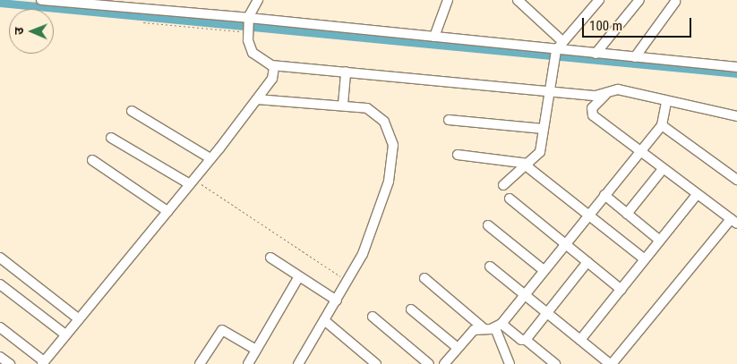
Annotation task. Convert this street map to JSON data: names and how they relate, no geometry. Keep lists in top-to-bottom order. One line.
{"scale_bar":"100 m","north":"left"}
